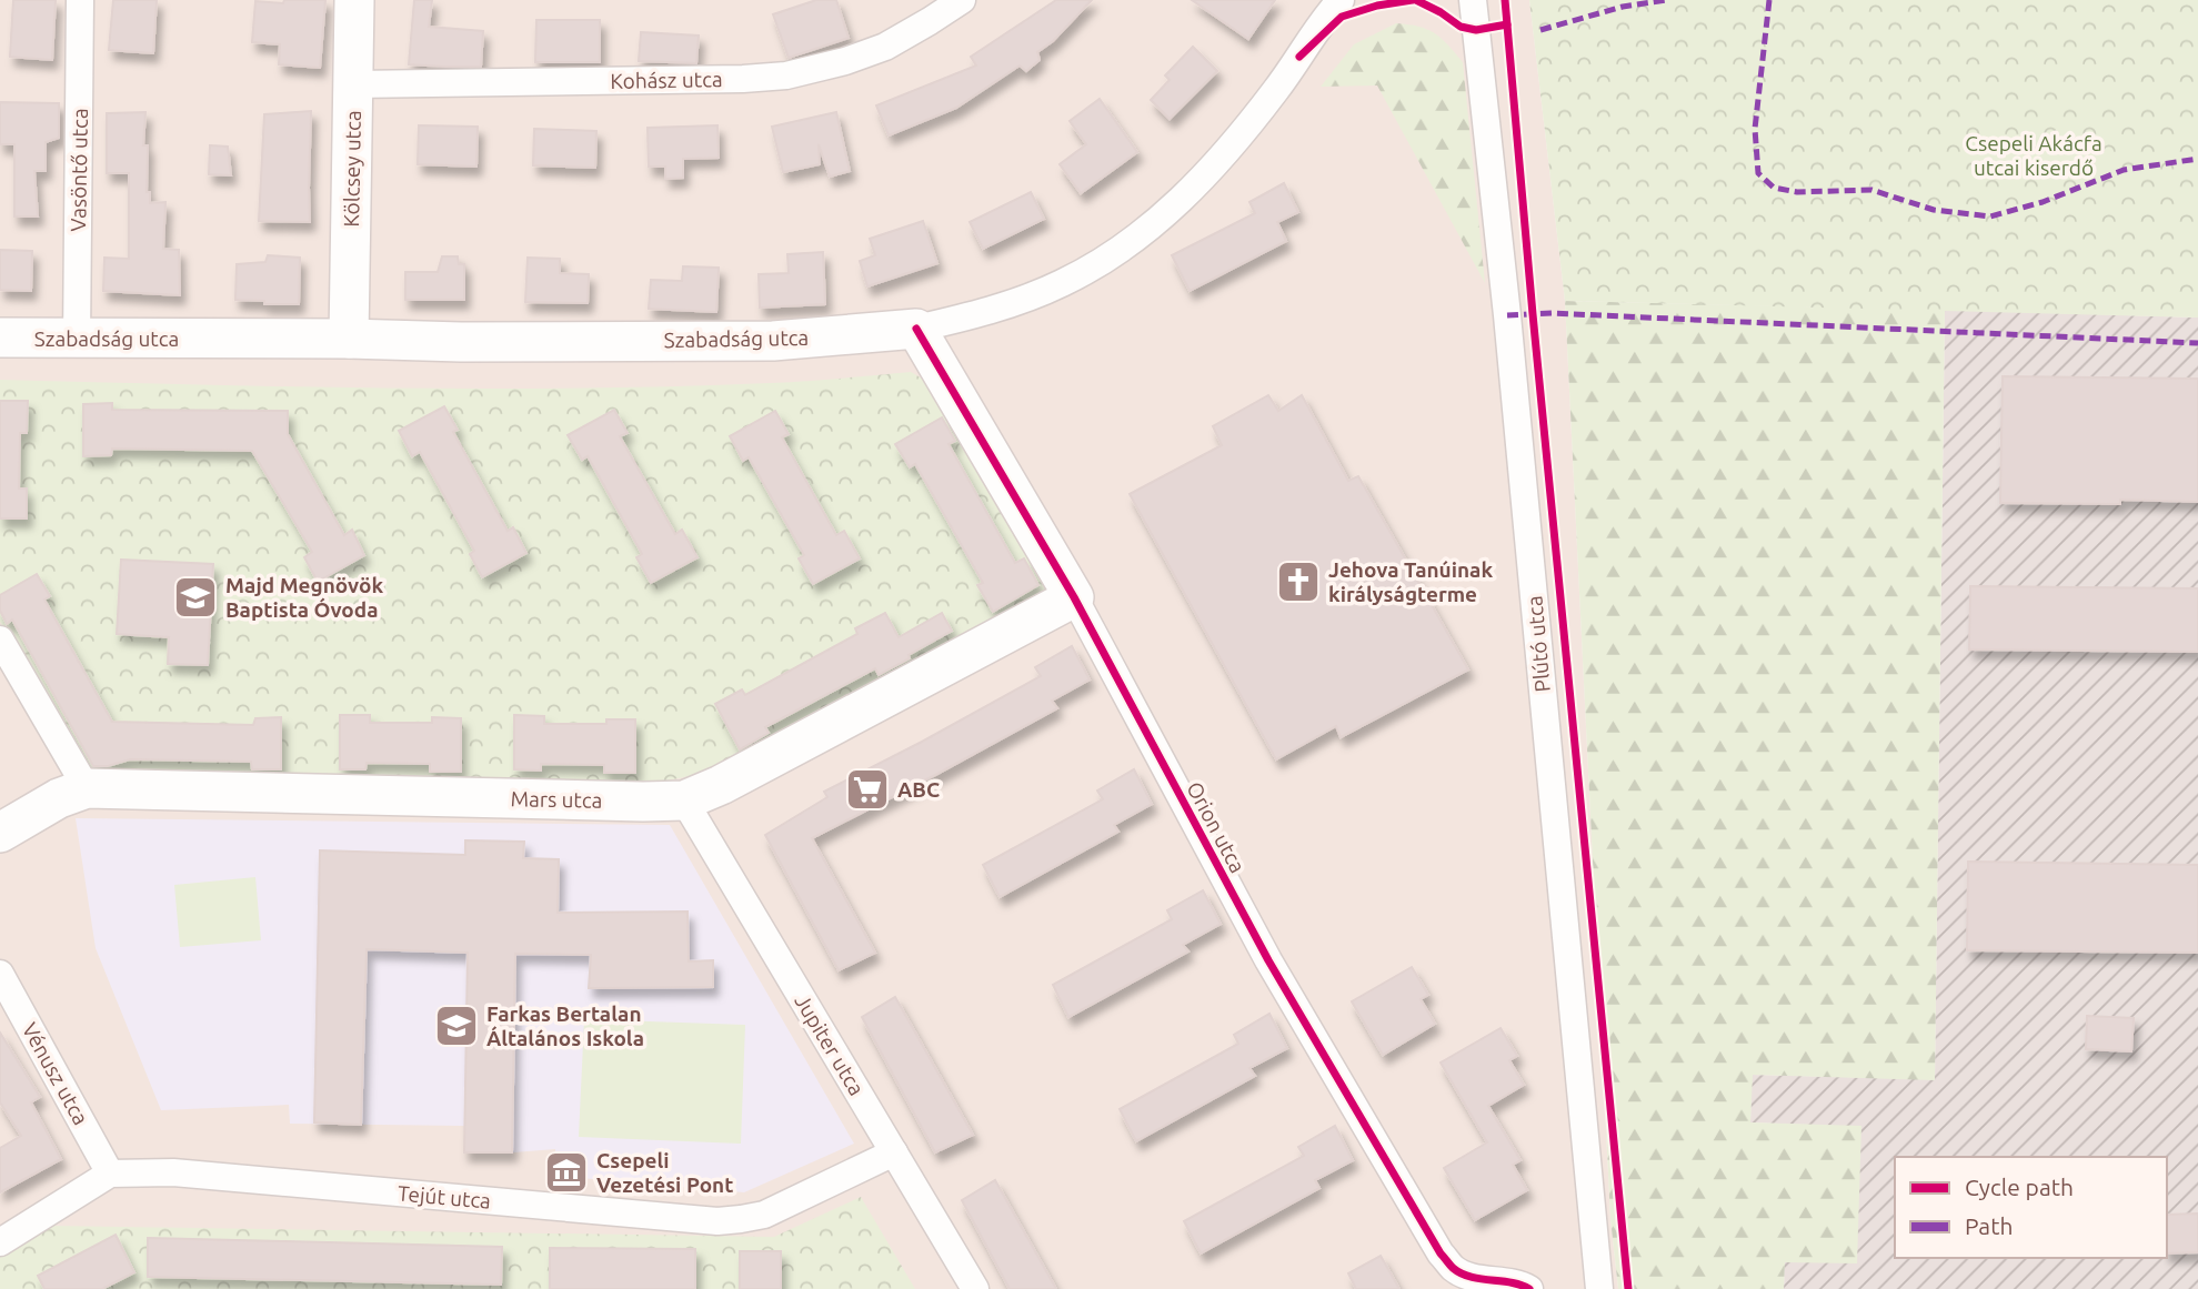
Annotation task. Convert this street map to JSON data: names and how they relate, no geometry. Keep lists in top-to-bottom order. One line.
{"streets":{"street":["Kohász utca","Kölcsey utca","Vasöntő utca","Szabadság utca","Plútó utca","Mars utca","Orion utca","Jupiter utca","Vénusz utca","Tejút utca"]},"crossings":[["Kohász utca","Kölcsey utca"],["Kölcsey utca","Szabadság utca"],["Vasöntő utca","Szabadság utca"],["Szabadság utca","Orion utca"],["Mars utca","Orion utca"],["Mars utca","Jupiter utca"],["Jupiter utca","Tejút utca"],["Vénusz utca","Tejút utca"]],"parks":["Csepeli Akácfa utcai kiserdő"],"places":{"church":["Jehova Tanúinak királyságterme"],"school or university":["Majd Megnövök Baptista Óvoda","Farkas Bertalan Általános Iskola"],"supermarket":["ABC"],"museum":["Csepeli Vezetési Pont"]},"legend":["Cycle path","Path"]}
